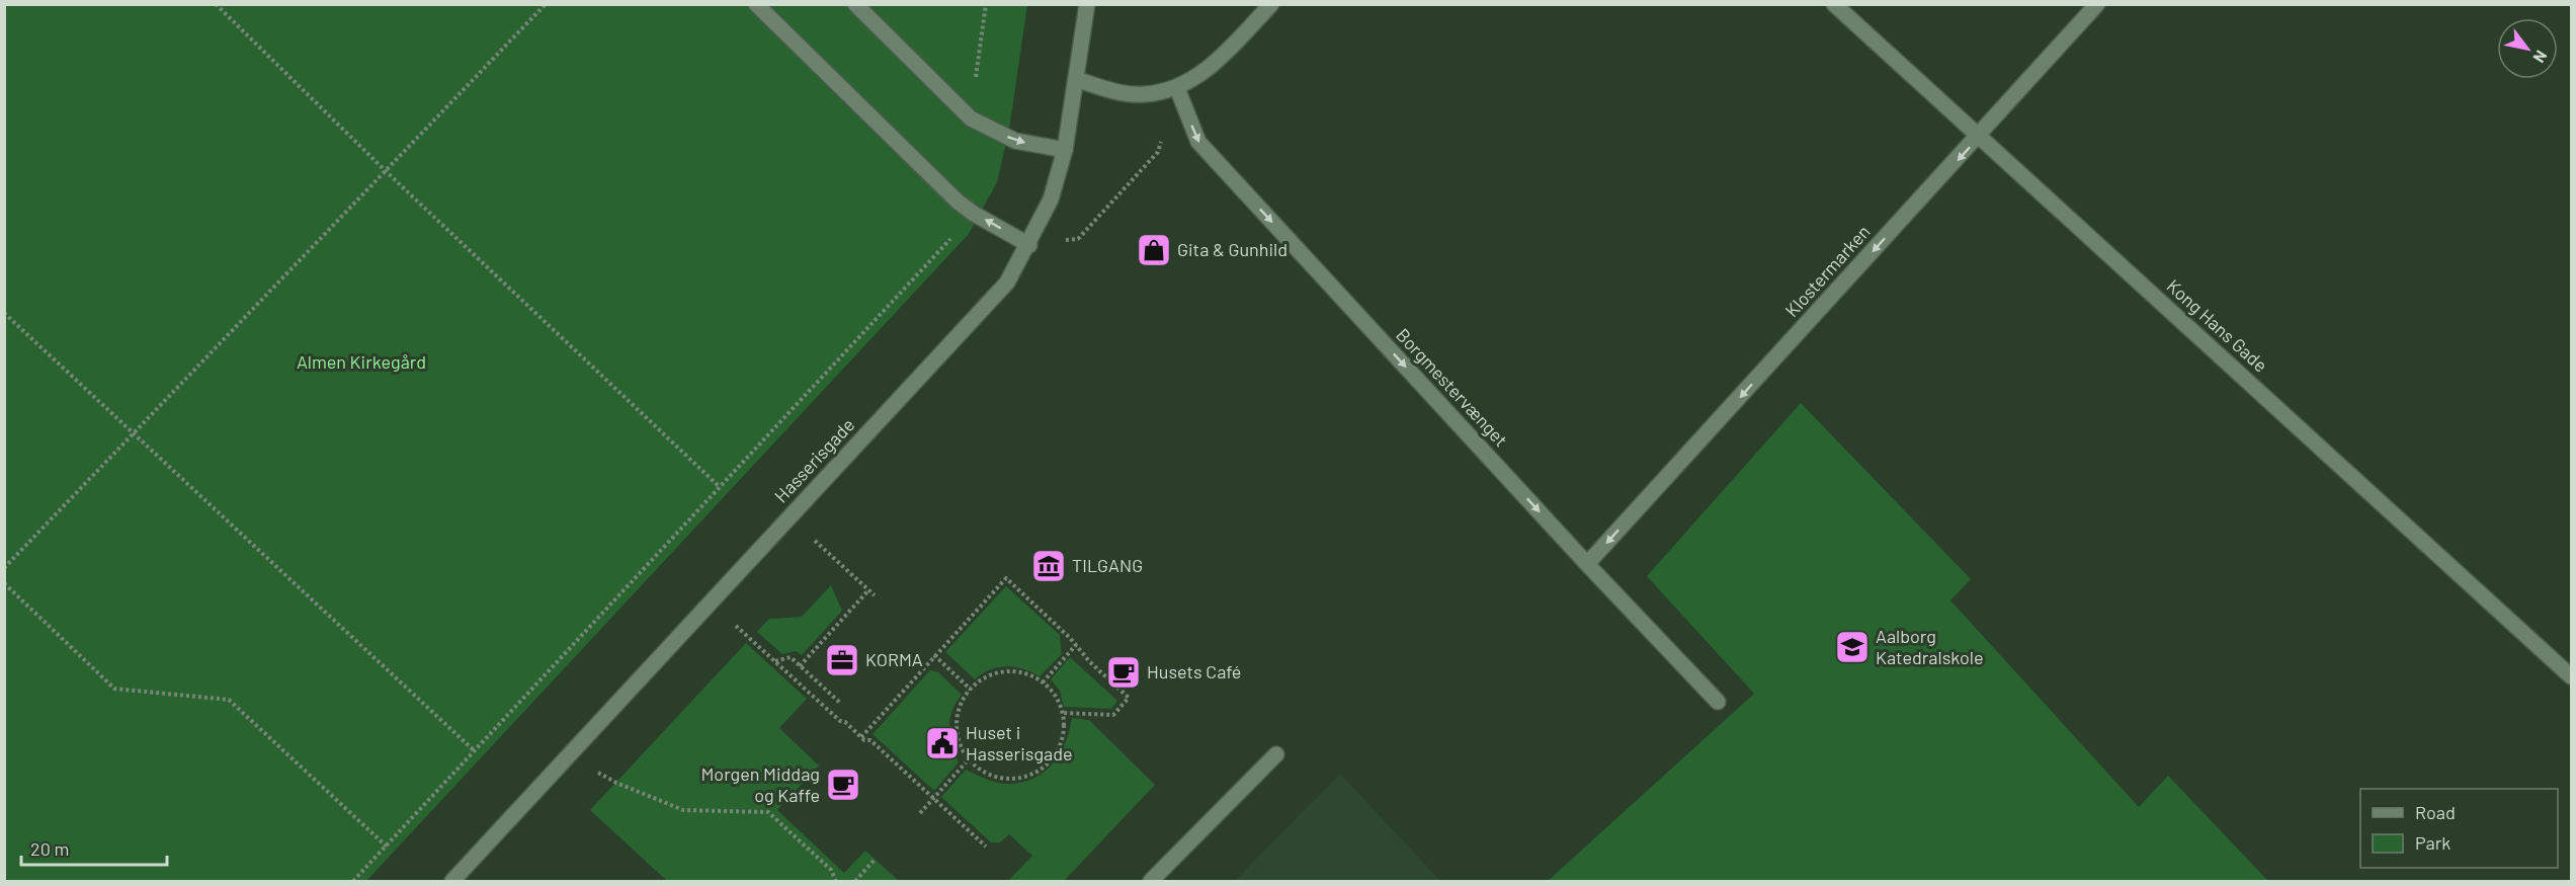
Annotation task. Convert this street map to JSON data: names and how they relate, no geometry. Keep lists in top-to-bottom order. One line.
{"streets":{"street":["Klostermarken","Kong Hans Gade","Borgmestervænget","Hasserisgade"]},"crossings":[["Klostermarken","Kong Hans Gade"],["Klostermarken","Borgmestervænget"]],"one_way":["Klostermarken","Borgmestervænget"],"parks":["Almen Kirkegård"],"places":{"shop":["Gita & Gunhild"],"museum":["TILGANG"],"school or university":["Aalborg Katedralskole"],"office":["KORMA"],"cafe":["Husets Café","Morgen Middag og Kaffe"],"public building":["Huset i Hasserisgade"]},"legend":["Road","Park"],"scale_bar":"20 m","north":"bottom right"}
